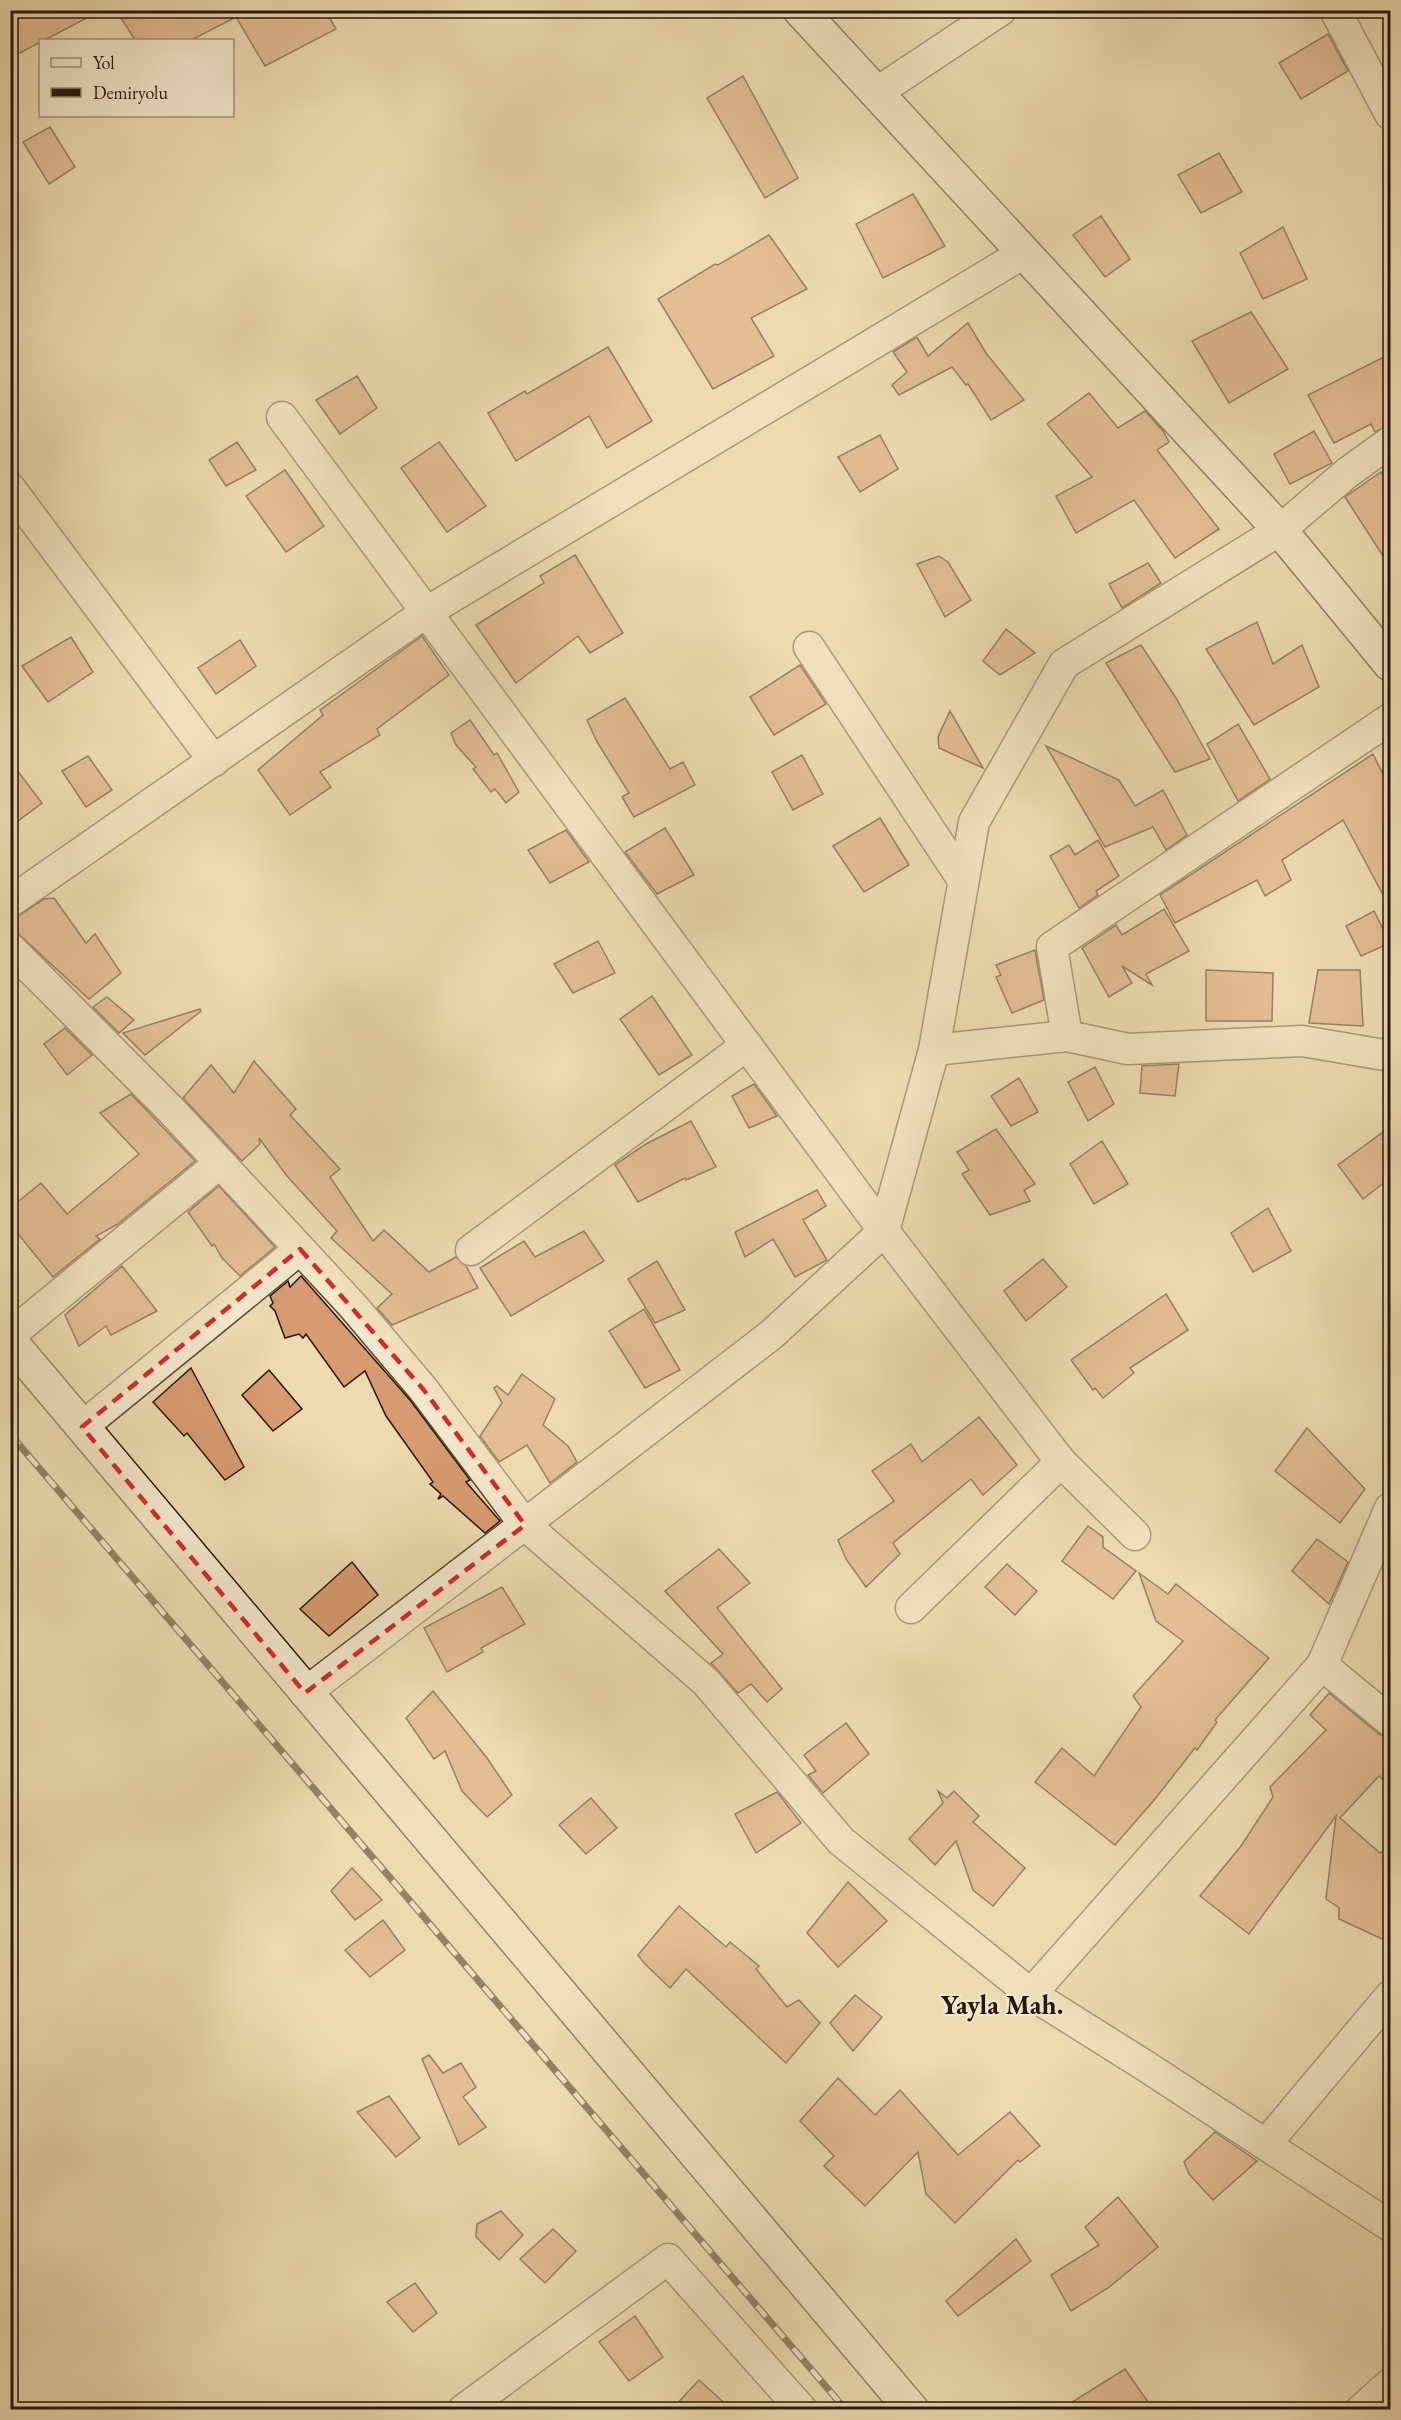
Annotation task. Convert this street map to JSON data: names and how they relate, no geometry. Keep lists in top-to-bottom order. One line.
{"districts":["Yayla Mah."],"legend":["Yol","Demiryolu"]}
